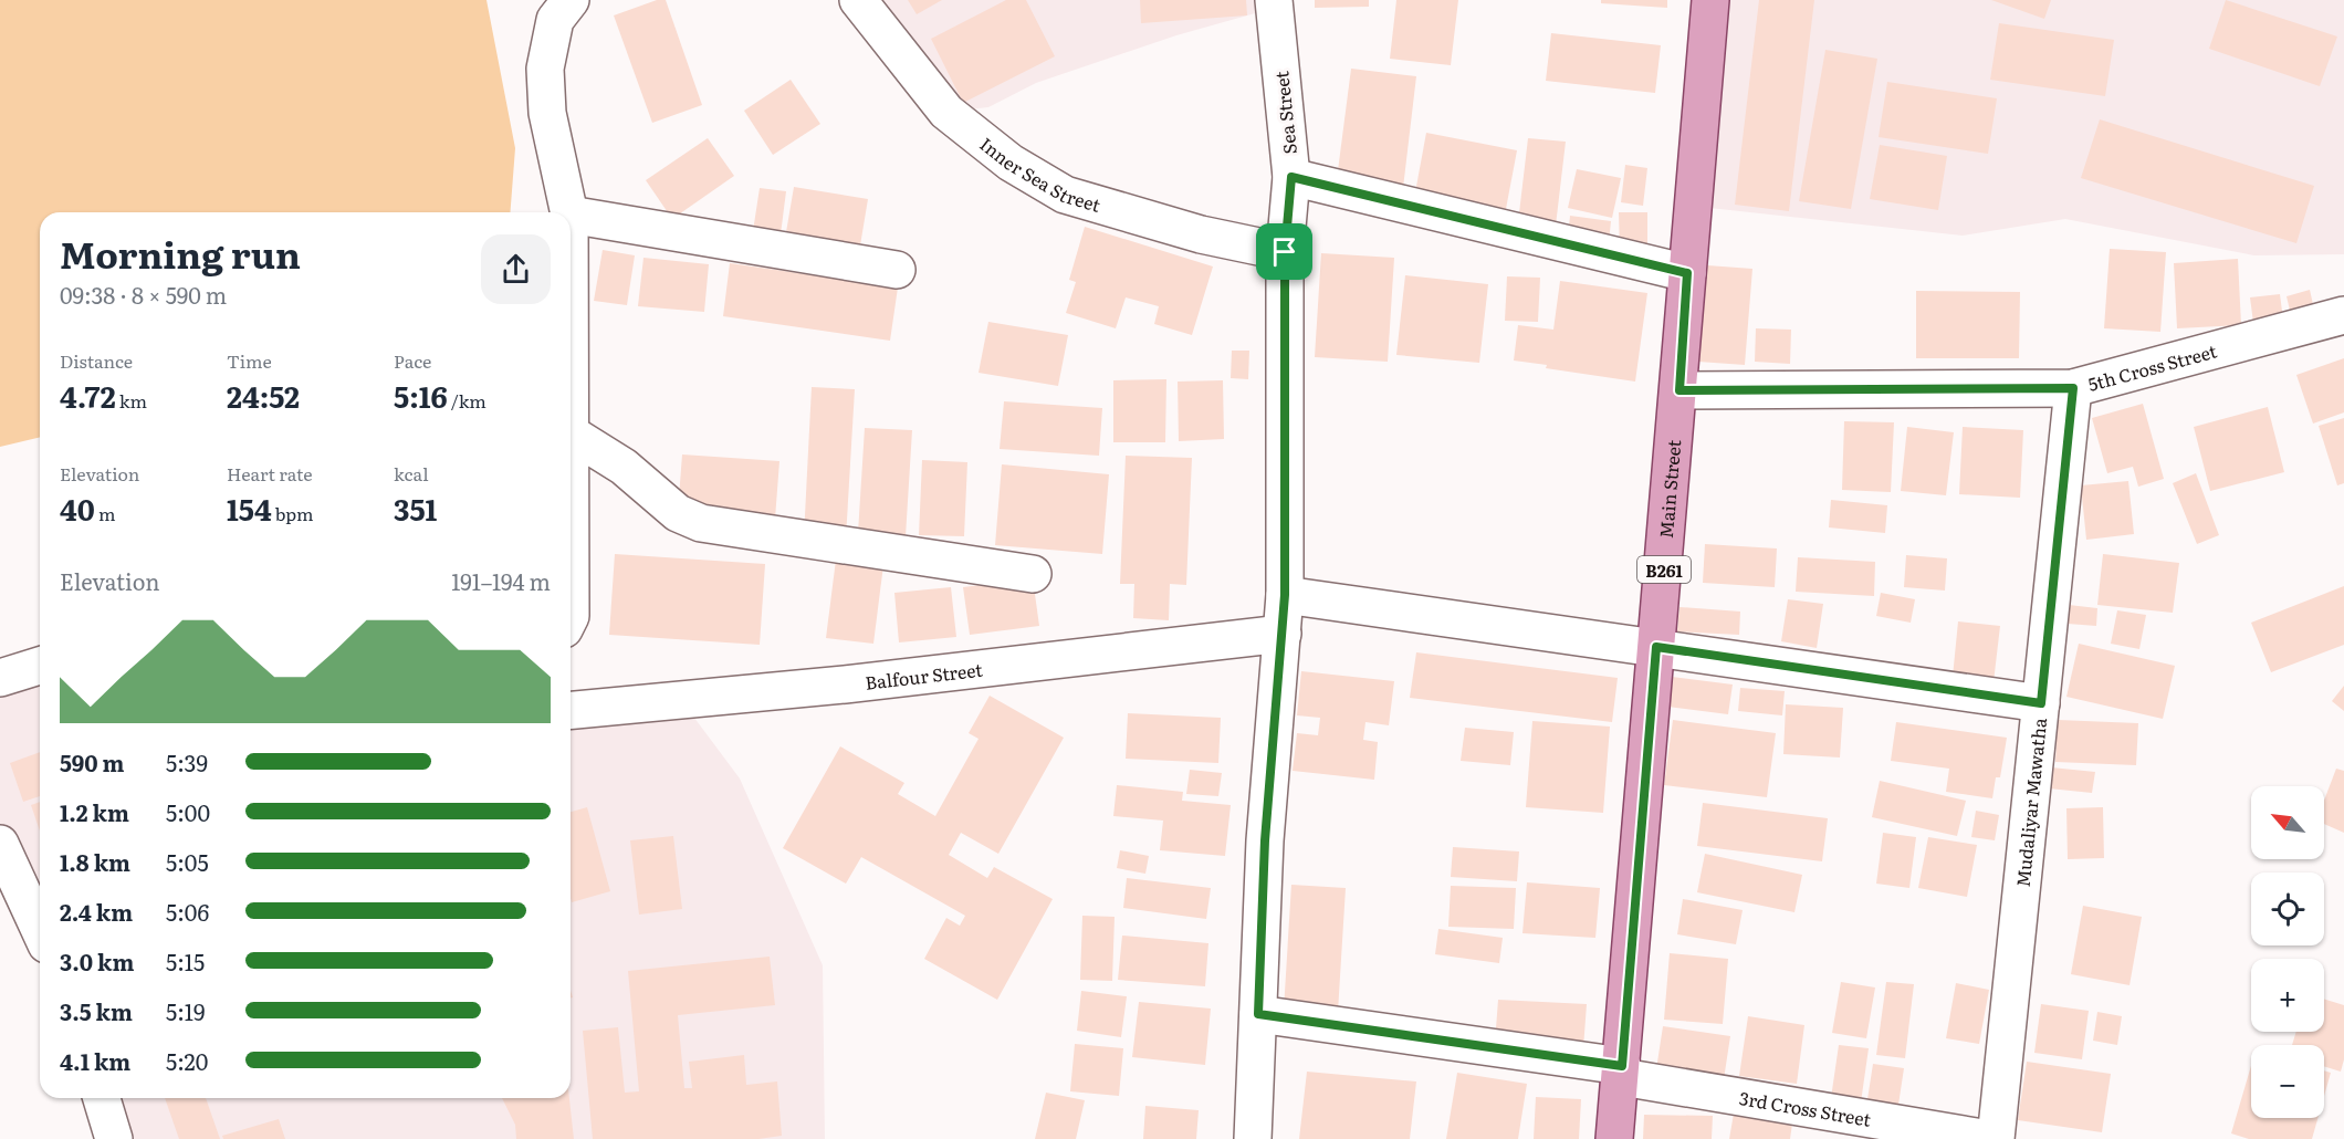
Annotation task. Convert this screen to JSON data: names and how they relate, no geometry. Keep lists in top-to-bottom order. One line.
{"streets":{"main road":["Main Street","B261"],"street":["Sea Street","Inner Sea Street","5th Cross Street","Balfour Street","Mudaliyar Mawatha","3rd Cross Street"]},"crossings":[["Sea Street","Inner Sea Street"],["Sea Street","Balfour Street"],["Sea Street","3rd Cross Street"],["5th Cross Street","Main Street"],["5th Cross Street","Mudaliyar Mawatha"],["Main Street","3rd Cross Street"]],"north":"top left","page":{"heading":["Morning run","09:38 · 8 × 590 m"],"stats":[["Distance","4.72 km"],["Time","24:52"],["Pace","5:16 /km"],["Elevation","40 m"],["Heart rate","154 bpm"],["kcal","351"]],"chart":["Elevation","191–194 m"],"list":[{"name":"590 m","note":"5:39"},{"name":"1.2 km","note":"5:00"},{"name":"1.8 km","note":"5:05"},{"name":"2.4 km","note":"5:06"},{"name":"3.0 km","note":"5:15"},{"name":"3.5 km","note":"5:19"},{"name":"4.1 km","note":"5:20"}],"map_buttons":["+","−"]}}
